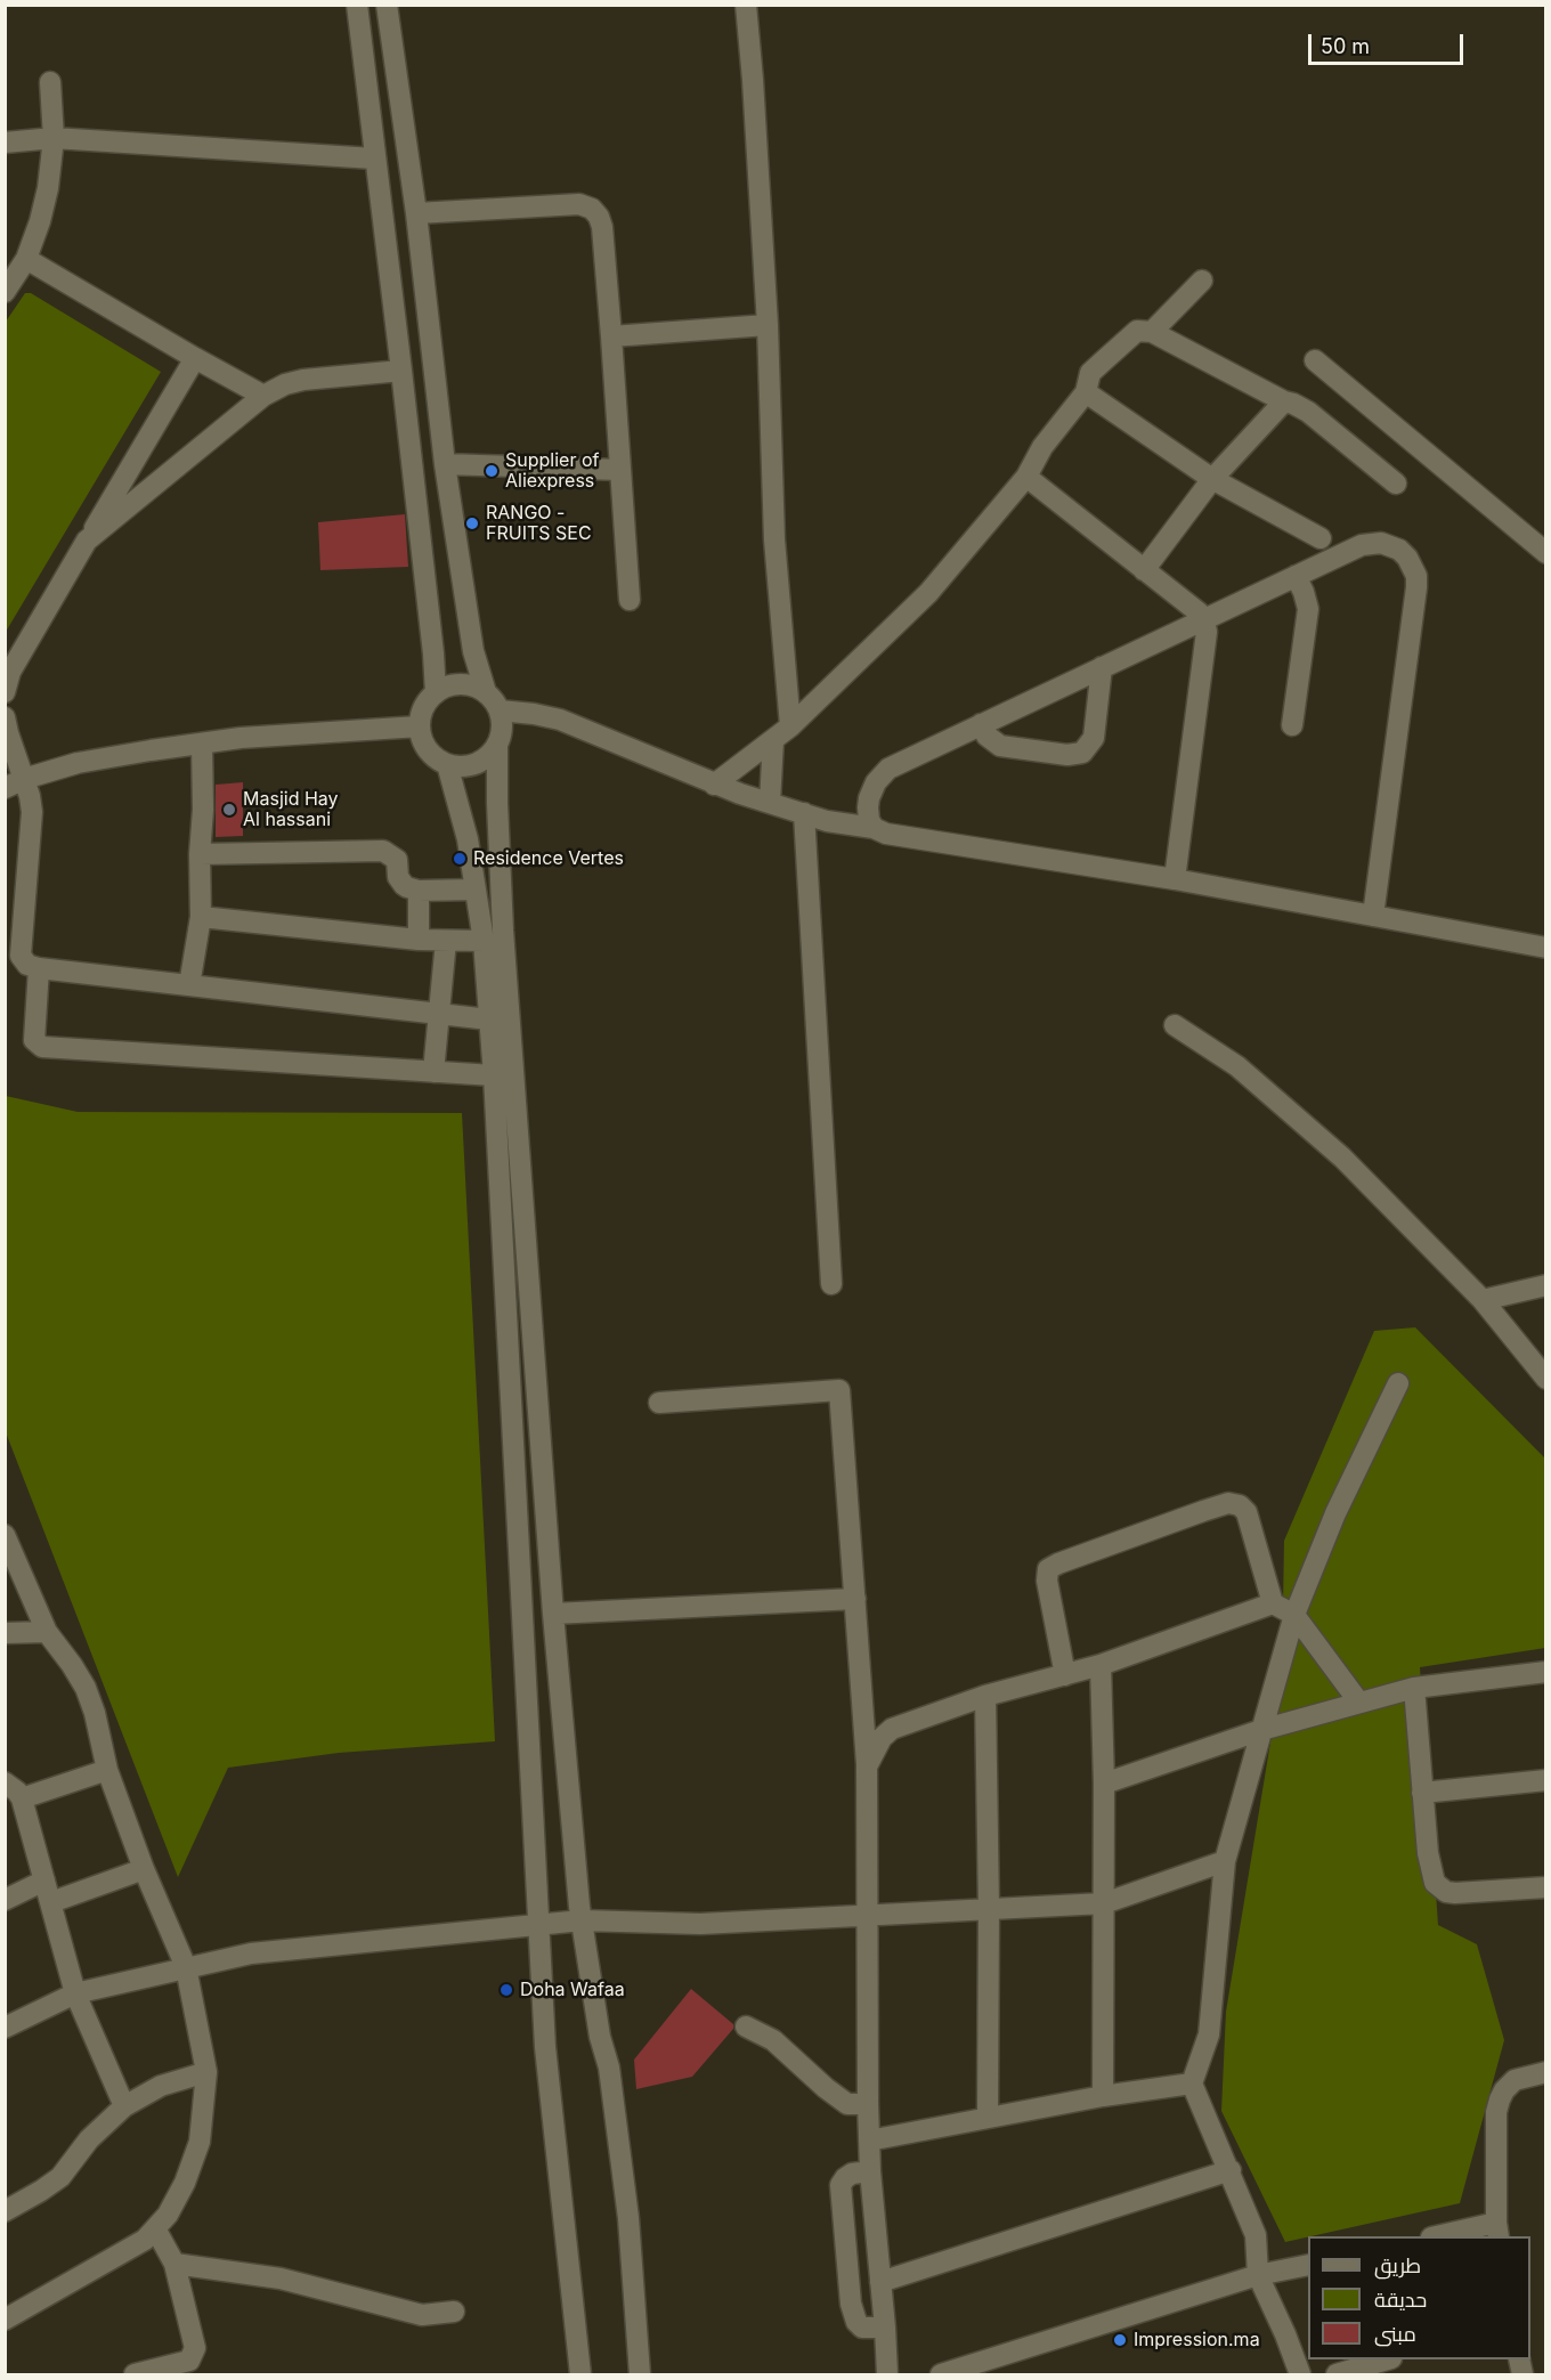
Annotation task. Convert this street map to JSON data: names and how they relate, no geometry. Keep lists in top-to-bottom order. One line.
{"places":["Supplier of Aliexpress","RANGO - FRUITS SEC","Masjid Hay Al hassani","Residence Vertes","Doha Wafaa","Impression.ma"],"legend":["طريق","حديقة","مبنى"],"scale_bar":"50 m"}
